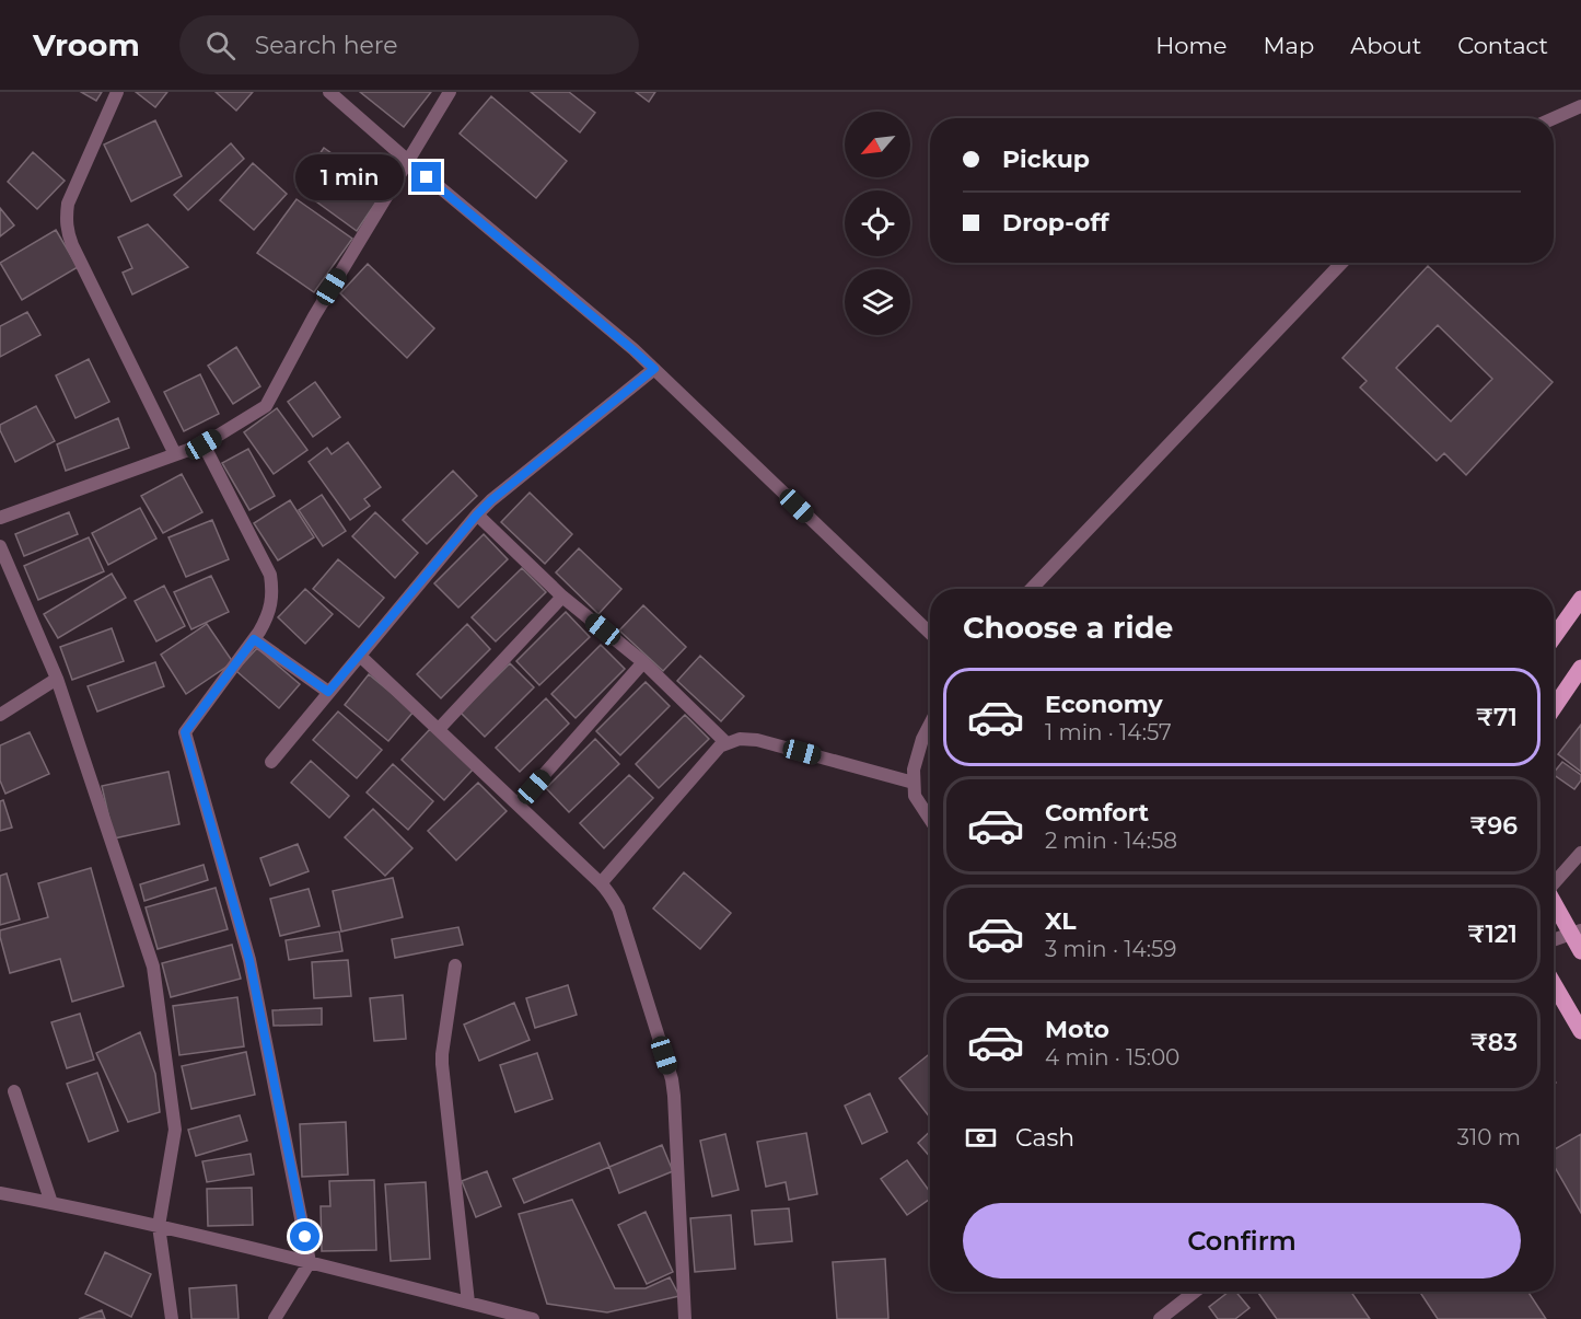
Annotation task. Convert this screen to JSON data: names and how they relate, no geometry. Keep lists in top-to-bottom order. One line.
{"north":"bottom left","page":{"header":"Vroom","search":"Search here","nav":["Home","Map","About","Contact"],"banner":["Pickup","Drop-off"],"bubble":"1 min","heading":"Choose a ride","list":[{"name":"Economy","note":"1 min · 14:57","value":"₹71"},{"name":"Comfort","note":"2 min · 14:58","value":"₹96"},{"name":"XL","note":"3 min · 14:59","value":"₹121"},{"name":"Moto","note":"4 min · 15:00","value":"₹83"}],"pay":["Cash","310 m"],"buttons":"Confirm"}}
